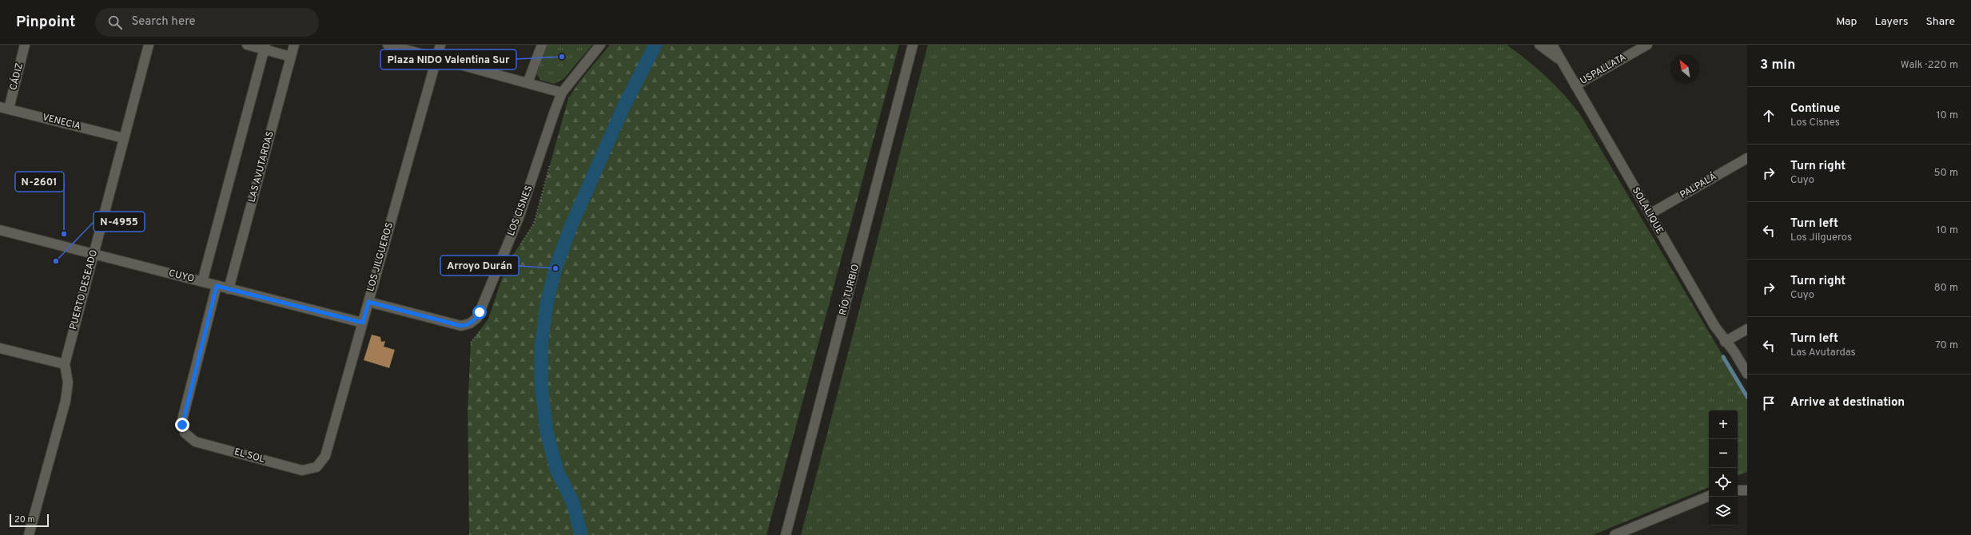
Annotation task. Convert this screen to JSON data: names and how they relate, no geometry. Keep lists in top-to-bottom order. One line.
{"streets":{"street":["USPALLATA","CÁDIZ","VENECIA","LAS AVUTARDAS","PALPALÁ","LOS CISNES","SOLALIQUE","LOS JILGUEROS","CUYO","PUERTO DESEADO","RÍO TURBIO","EL SOL"]},"crossings":[["USPALLATA","SOLALIQUE"],["CÁDIZ","VENECIA"],["VENECIA","PUERTO DESEADO"],["LAS AVUTARDAS","CUYO"],["PALPALÁ","SOLALIQUE"],["LOS CISNES","LOS JILGUEROS"],["LOS JILGUEROS","CUYO"],["LOS JILGUEROS","EL SOL"],["CUYO","PUERTO DESEADO"],["CUYO","EL SOL"]],"places":["Plaza NIDO Valentina Sur","N-2601","N-4955","Arroyo Durán"],"scale_bar":"20 m","north":"top left","page":{"header":"Pinpoint","search":"Search here","nav":["Map","Layers","Share"],"heading":["3 min","Walk · 220 m"],"list":[["Continue","Los Cisnes","10 m"],["Turn right","Cuyo","50 m"],["Turn left","Los Jilgueros","10 m"],["Turn right","Cuyo","80 m"],["Turn left","Las Avutardas","70 m"],"Arrive at destination"],"map_buttons":["+","−"],"scale":"20 m"}}
